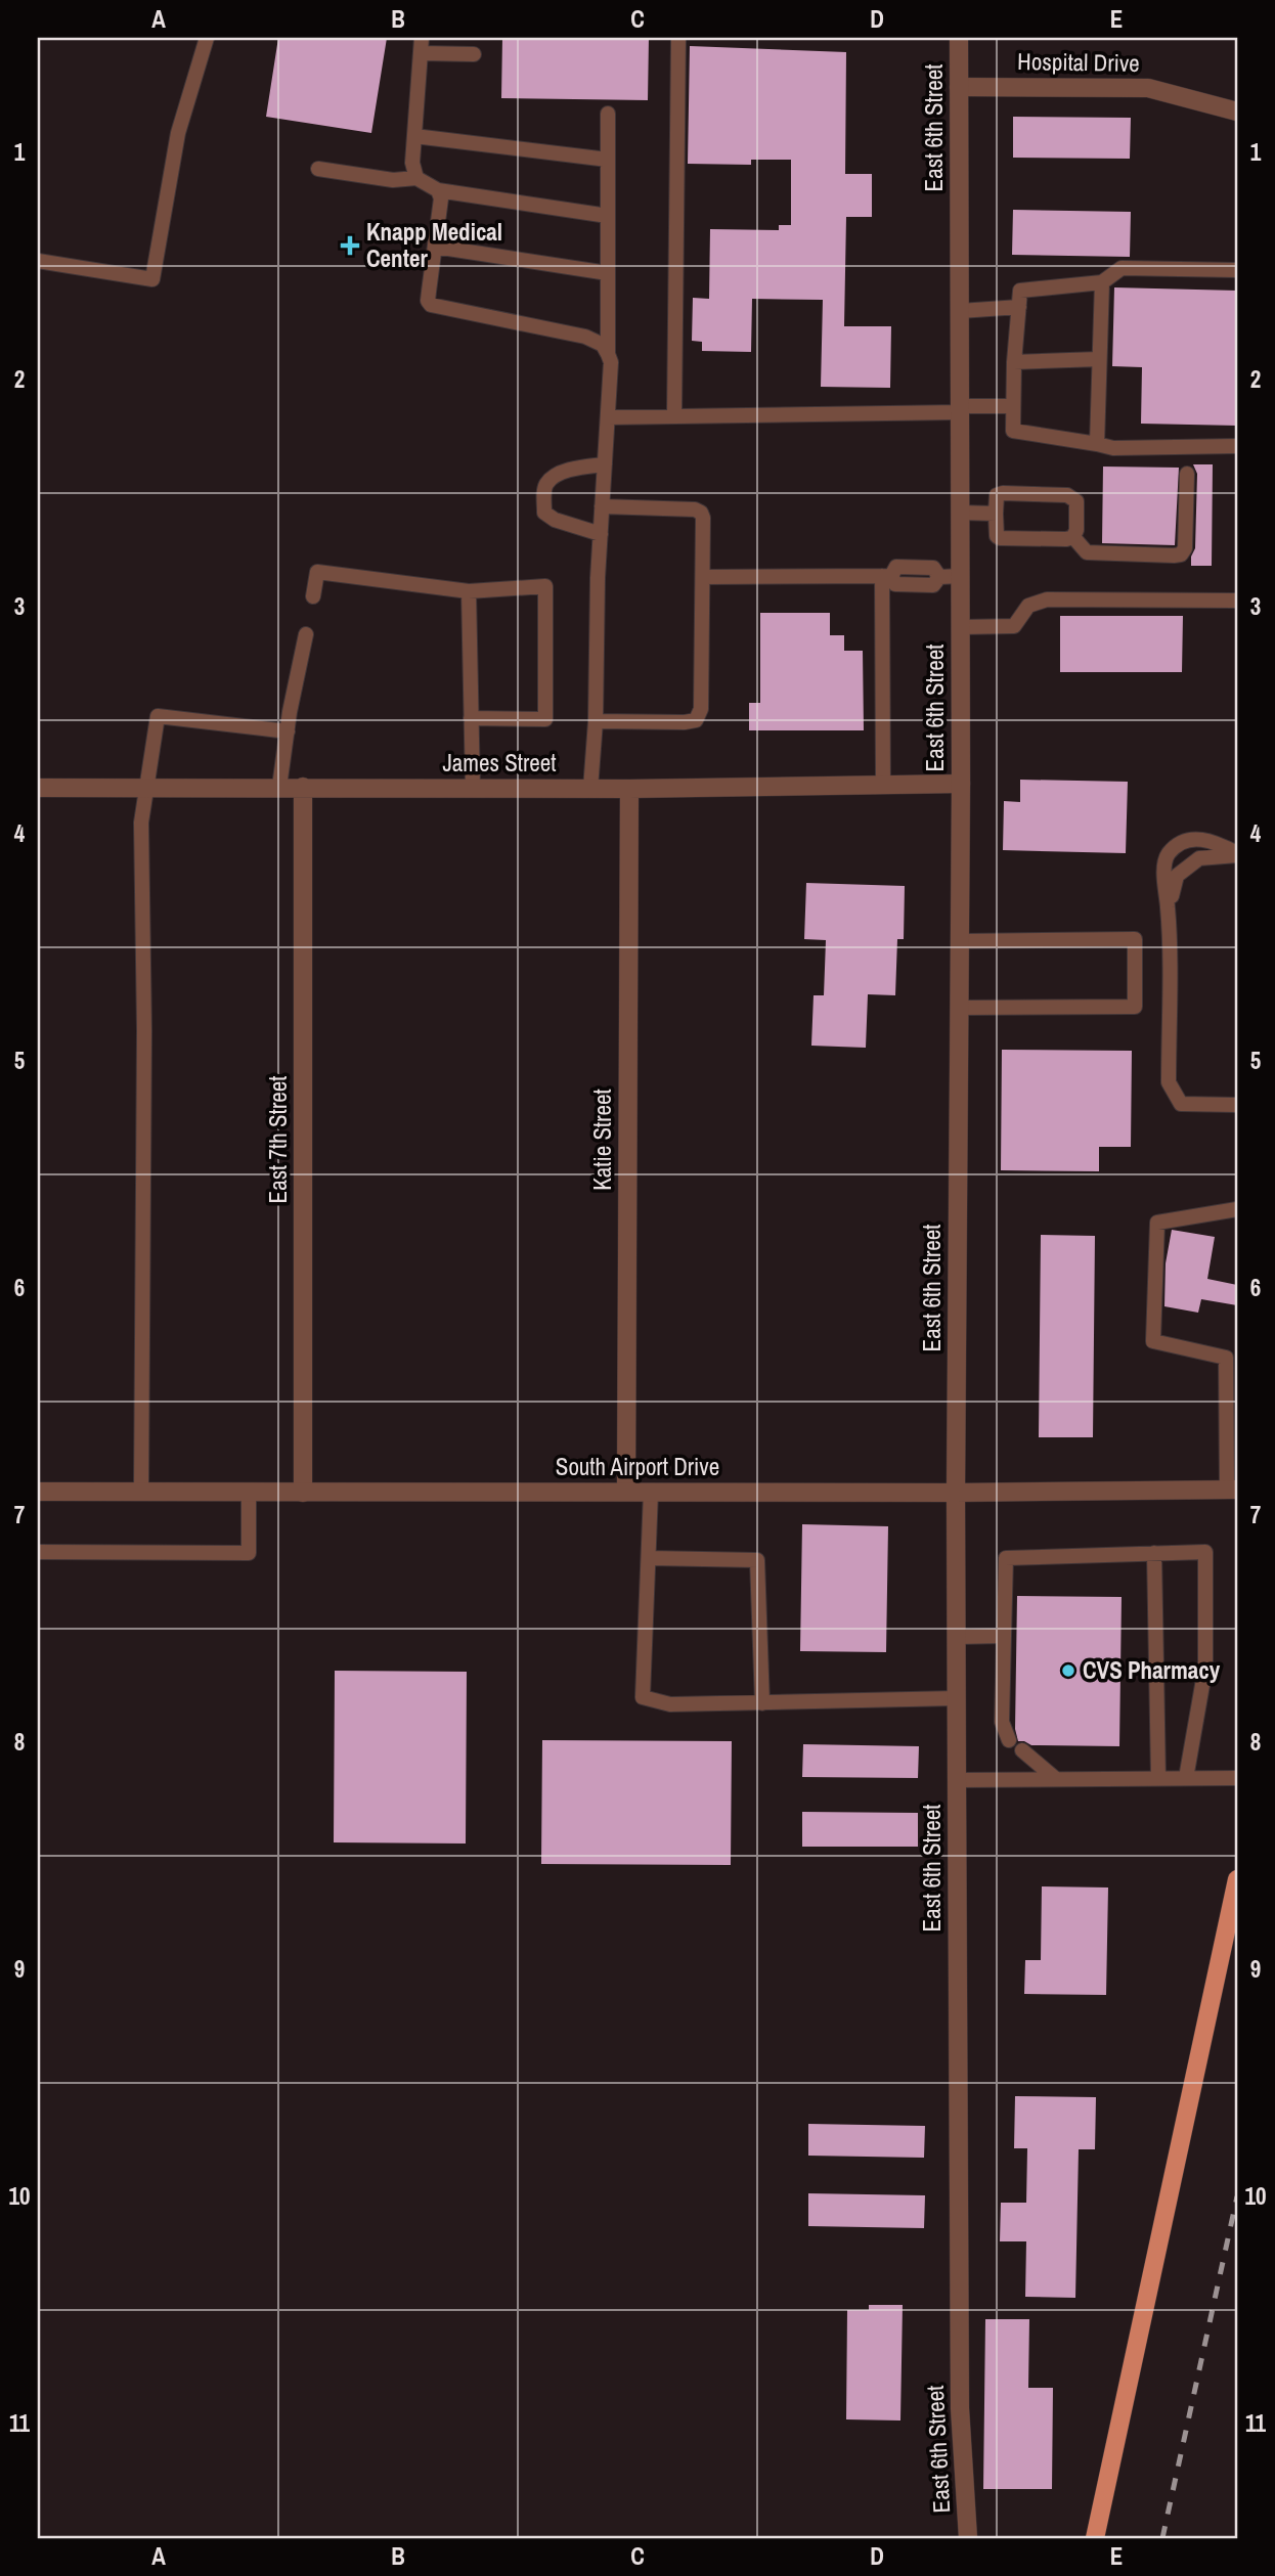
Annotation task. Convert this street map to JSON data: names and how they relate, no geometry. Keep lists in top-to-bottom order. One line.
{"streets":{"street":["Hospital Drive","East 6th Street","James Street","East 7th Street","Katie Street","South Airport Drive"]},"crossings":[["Hospital Drive","East 6th Street"],["East 6th Street","James Street"],["East 6th Street","South Airport Drive"],["James Street","East 7th Street"],["James Street","Katie Street"],["East 7th Street","South Airport Drive"],["Katie Street","South Airport Drive"]],"places":{"health":["Knapp Medical Center"],"other":["CVS Pharmacy"]},"grid":{"columns":["A","B","C","D","E"],"rows":["1","2","3","4","5","6","7","8","9","10","11"]}}
